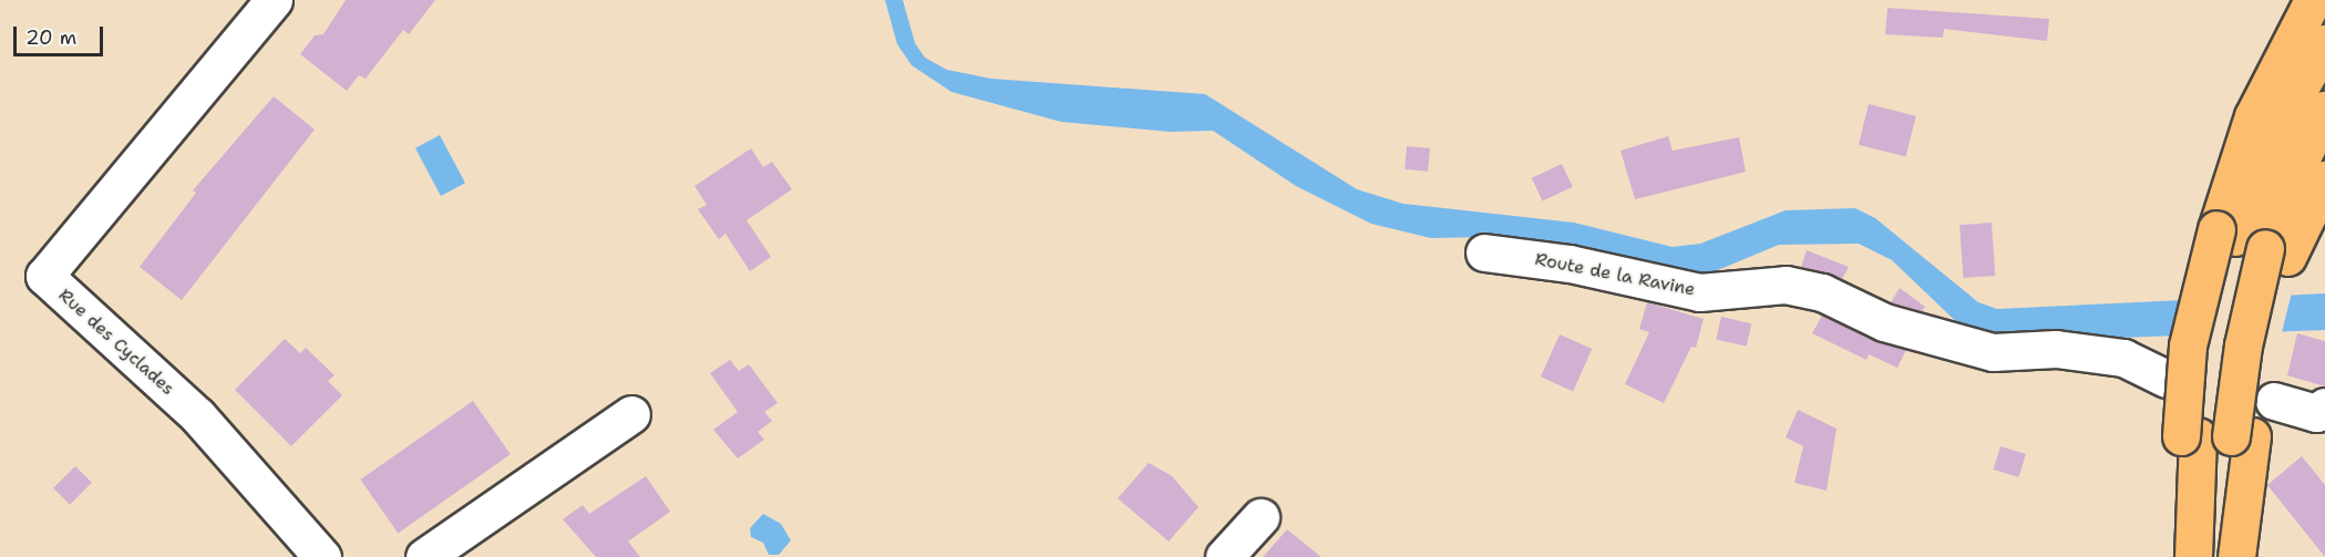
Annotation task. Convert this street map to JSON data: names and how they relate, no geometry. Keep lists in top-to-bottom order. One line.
{"streets":{"street":["Route de la Ravine","Rue des Cyclades"]},"scale_bar":"20 m"}
